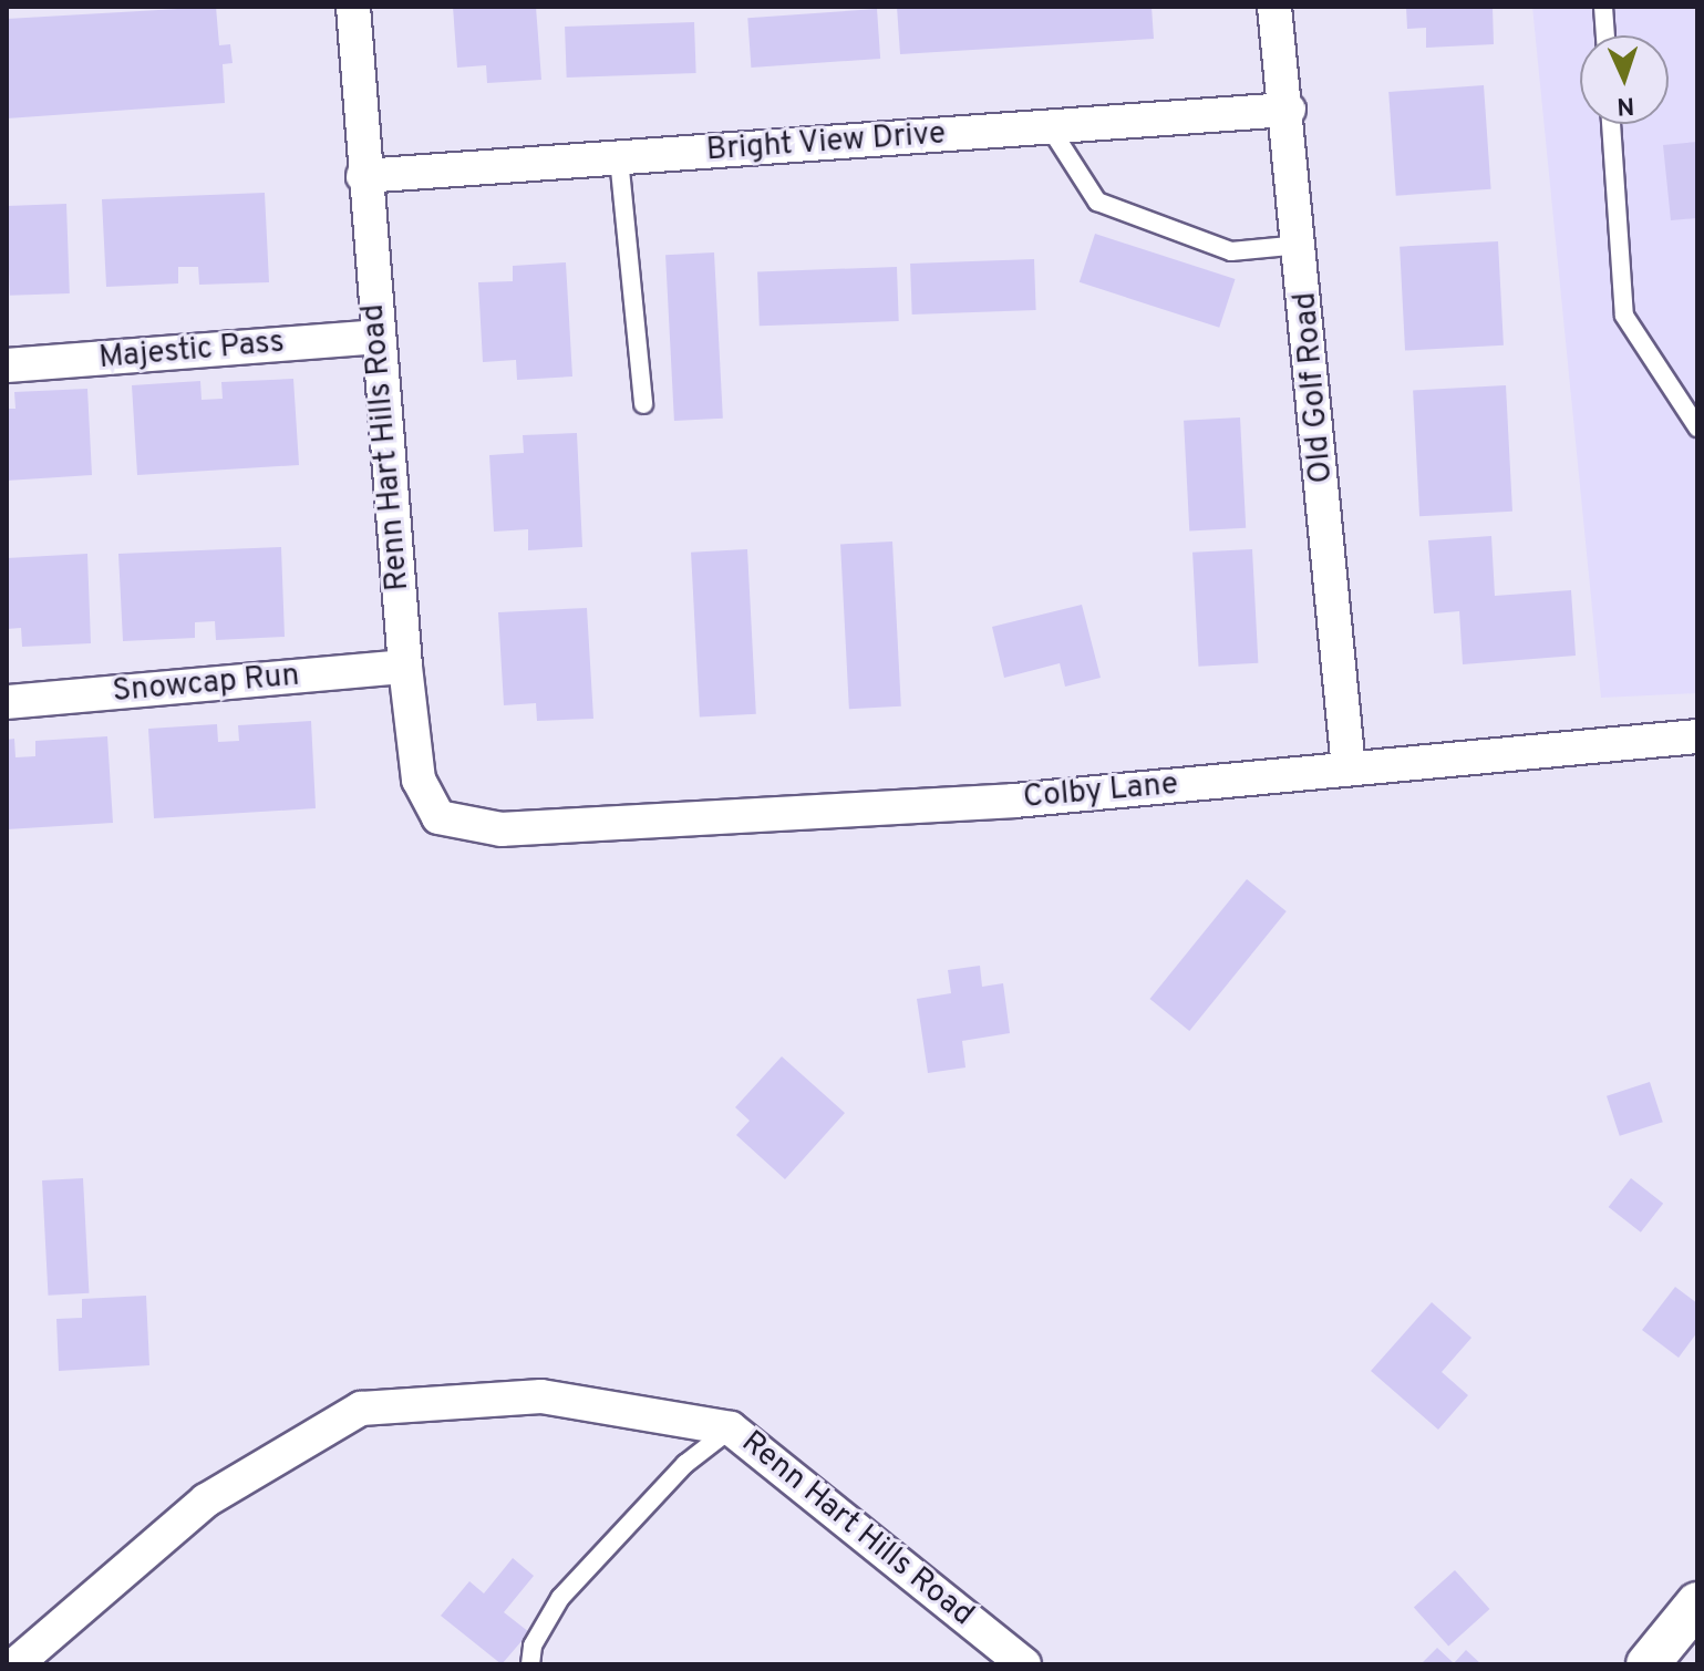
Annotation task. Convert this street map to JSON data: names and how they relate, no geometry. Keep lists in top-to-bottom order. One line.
{"streets":{"street":["Bright View Drive","Majestic Pass","Old Golf Road","Renn Hart Hills Road","Snowcap Run","Colby Lane"]},"crossings":[["Bright View Drive","Old Golf Road"],["Bright View Drive","Renn Hart Hills Road"],["Majestic Pass","Renn Hart Hills Road"],["Old Golf Road","Colby Lane"],["Renn Hart Hills Road","Snowcap Run"],["Renn Hart Hills Road","Colby Lane"]],"north":"bottom"}
